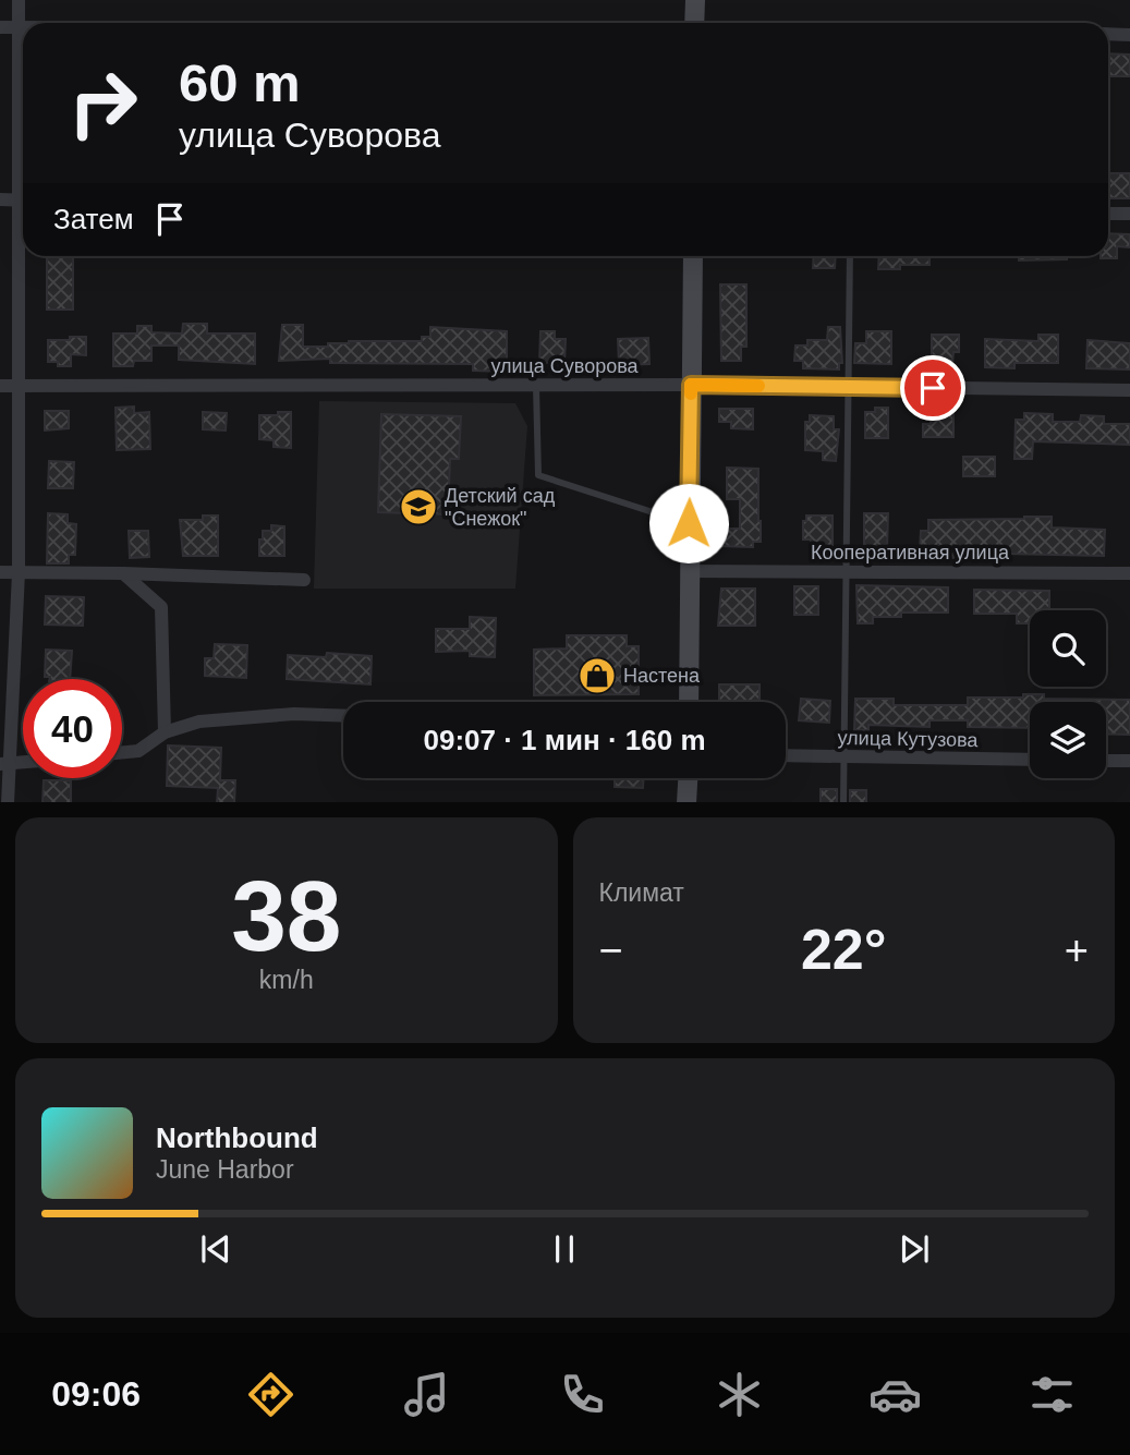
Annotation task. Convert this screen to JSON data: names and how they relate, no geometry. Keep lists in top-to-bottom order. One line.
{"streets":{"street":["улица Суворова","Кооперативная улица","улица Кутузова"]},"places":{"school or university":["Детский сад \"Снежок\""],"shop":["Настена"]},"page":{"turn":["60 m","улица Суворова"],"then":"Затем","limit":"40","trip":"09:07 · 1 мин · 160 m","tile":[["38","km/h"],"Климат"],"heat":["−","22°","+"],"song":["Northbound","June Harbor"],"tabs":"09:06"}}
